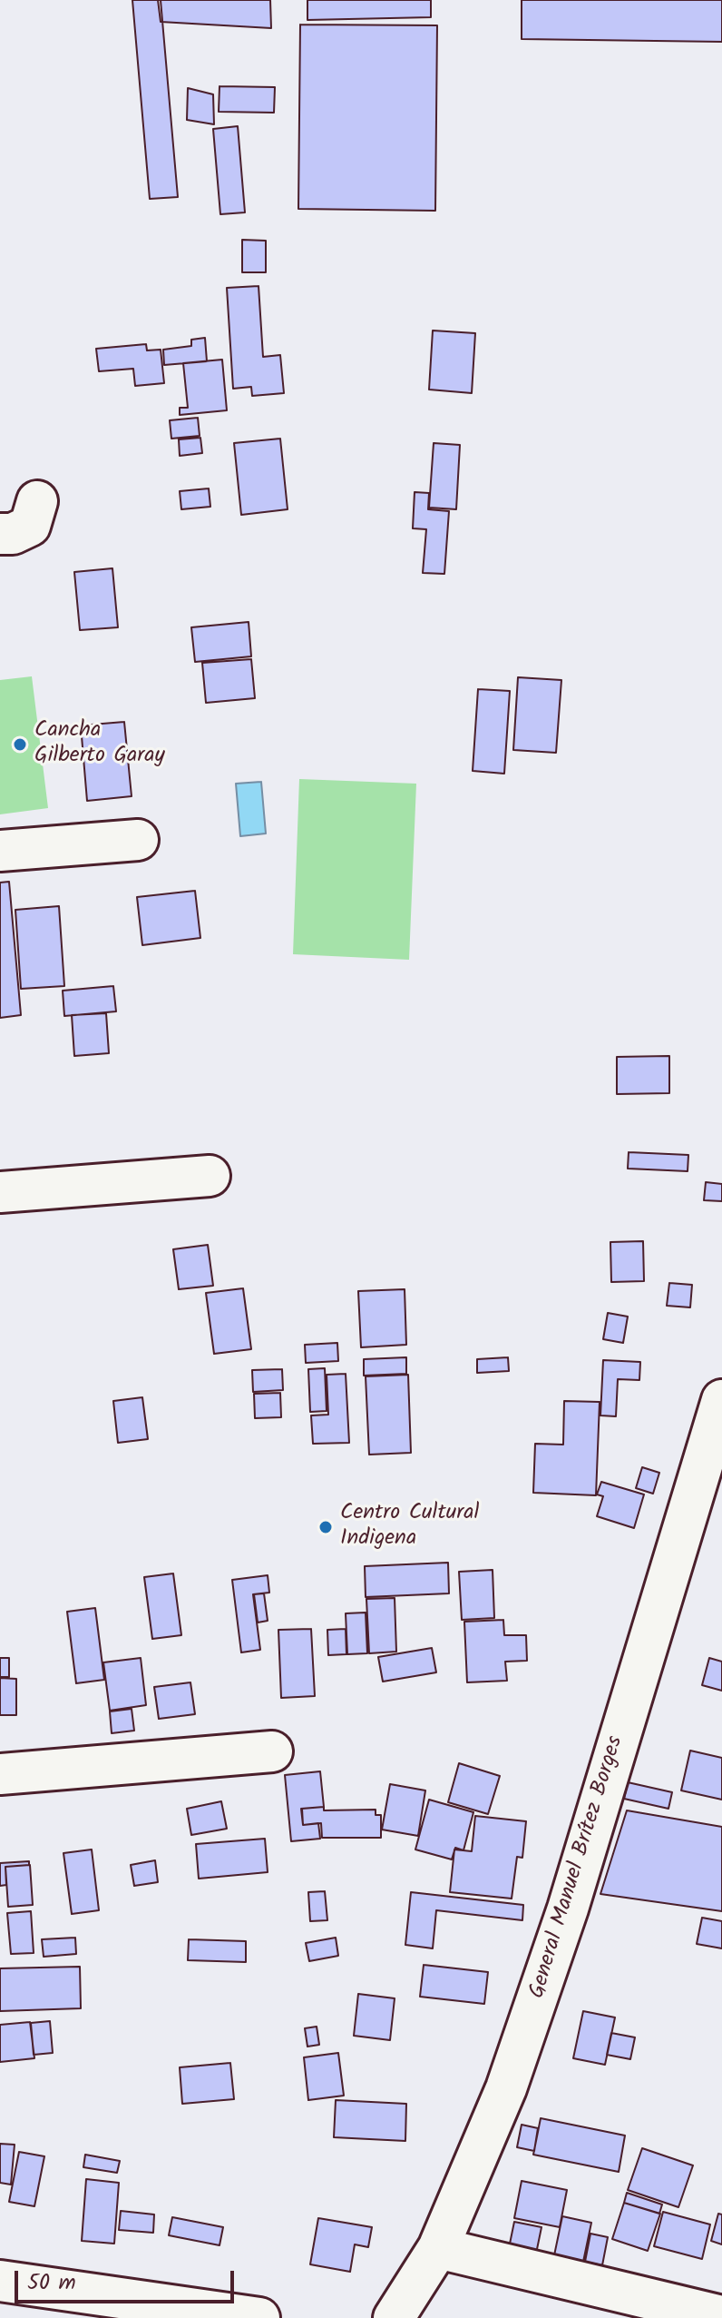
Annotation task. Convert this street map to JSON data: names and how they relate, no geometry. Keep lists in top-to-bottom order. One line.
{"streets":{"street":["General Manuel Brítez Borges"]},"places":["Cancha Gilberto Garay","Centro Cultural Indigena"],"scale_bar":"50 m"}
